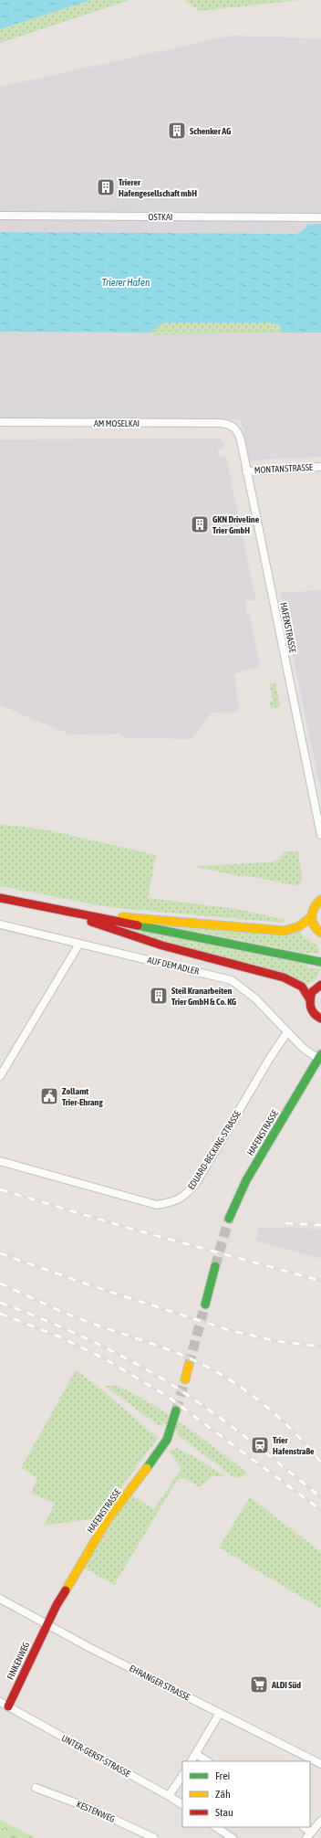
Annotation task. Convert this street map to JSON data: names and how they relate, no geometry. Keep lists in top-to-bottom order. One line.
{"streets":{"main road":["HAFENSTRASSE","FINKENWEG"],"street":["OSTKAI","AM MOSELKAI","MONTANSTRASSE","AUF DEM ADLER","EDUARD-BECKING-STRASSE","EHRANGER STRASSE","UNTER-GERST-STRASSE","KESTENWEG"]},"crossings":[["AM MOSELKAI","HAFENSTRASSE"],["MONTANSTRASSE","HAFENSTRASSE"],["HAFENSTRASSE","AUF DEM ADLER"],["HAFENSTRASSE","FINKENWEG"],["HAFENSTRASSE","EHRANGER STRASSE"],["AUF DEM ADLER","EDUARD-BECKING-STRASSE"],["FINKENWEG","EHRANGER STRASSE"],["FINKENWEG","UNTER-GERST-STRASSE"]],"water":["Trierer Hafen"],"places":{"building":["Schenker AG","Trierer Hafengesellschaft mbH","GKN Driveline Trier GmbH","Steil Kranarbeiten Trier GmbH & Co. KG"],"public building":["Zollamt Trier-Ehrang"],"station":["Trier Hafenstraße"],"supermarket":["ALDI Süd"]},"legend":["Frei","Zäh","Stau"]}
